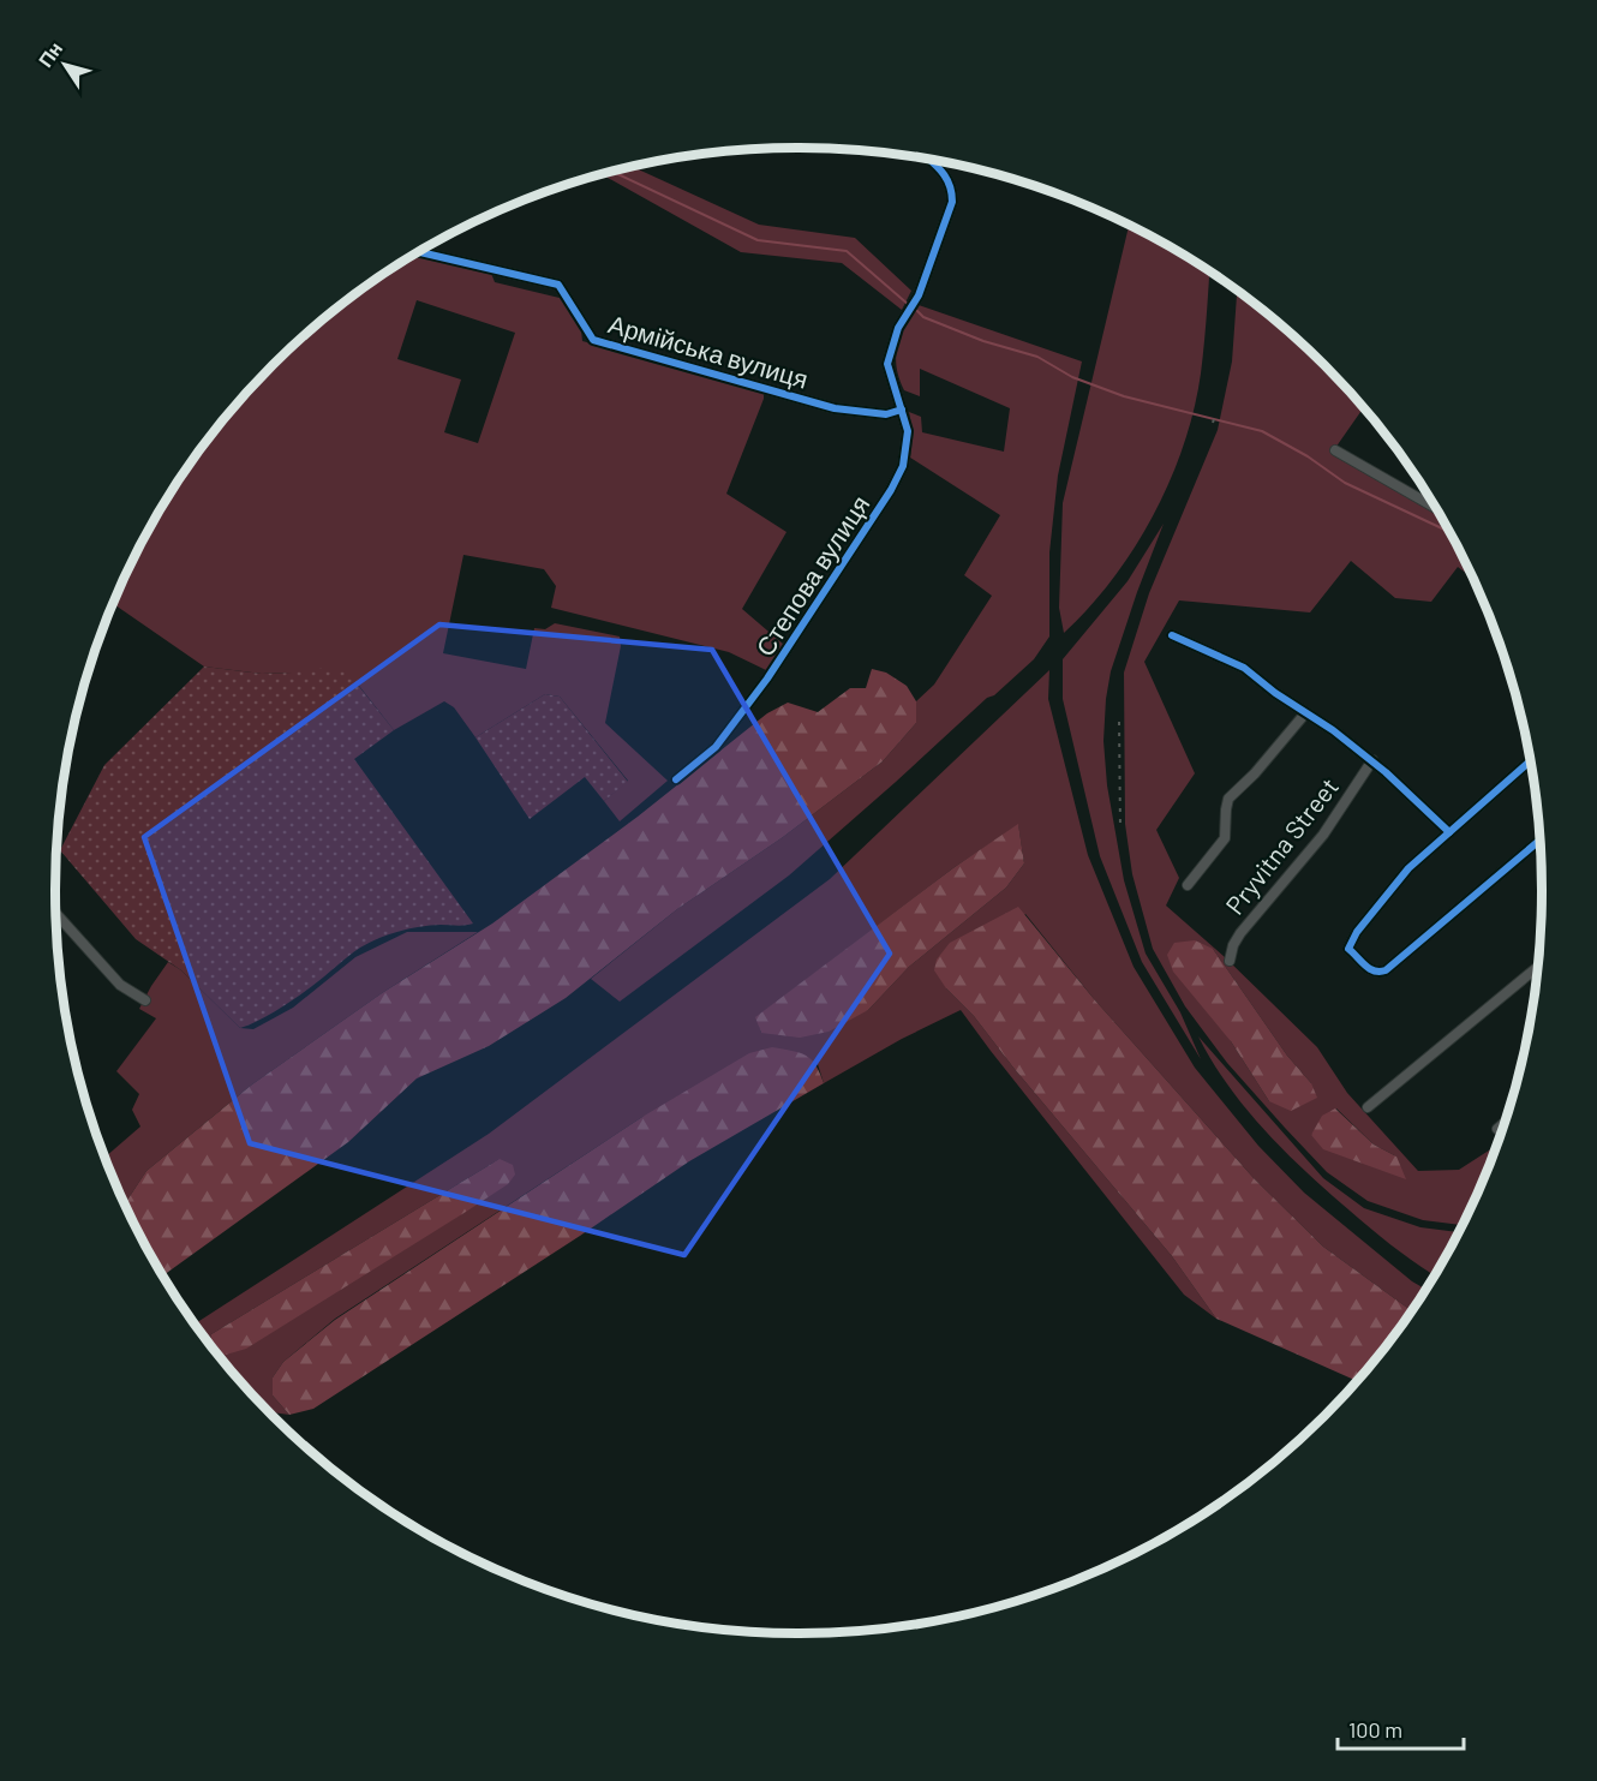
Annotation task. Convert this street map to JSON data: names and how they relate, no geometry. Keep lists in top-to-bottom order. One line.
{"streets":{"street":["Армійська вулиця","Степова вулиця","Pryvitna Street"]},"crossings":[["Армійська вулиця","Степова вулиця"]],"scale_bar":"100 m","north":"top left"}
